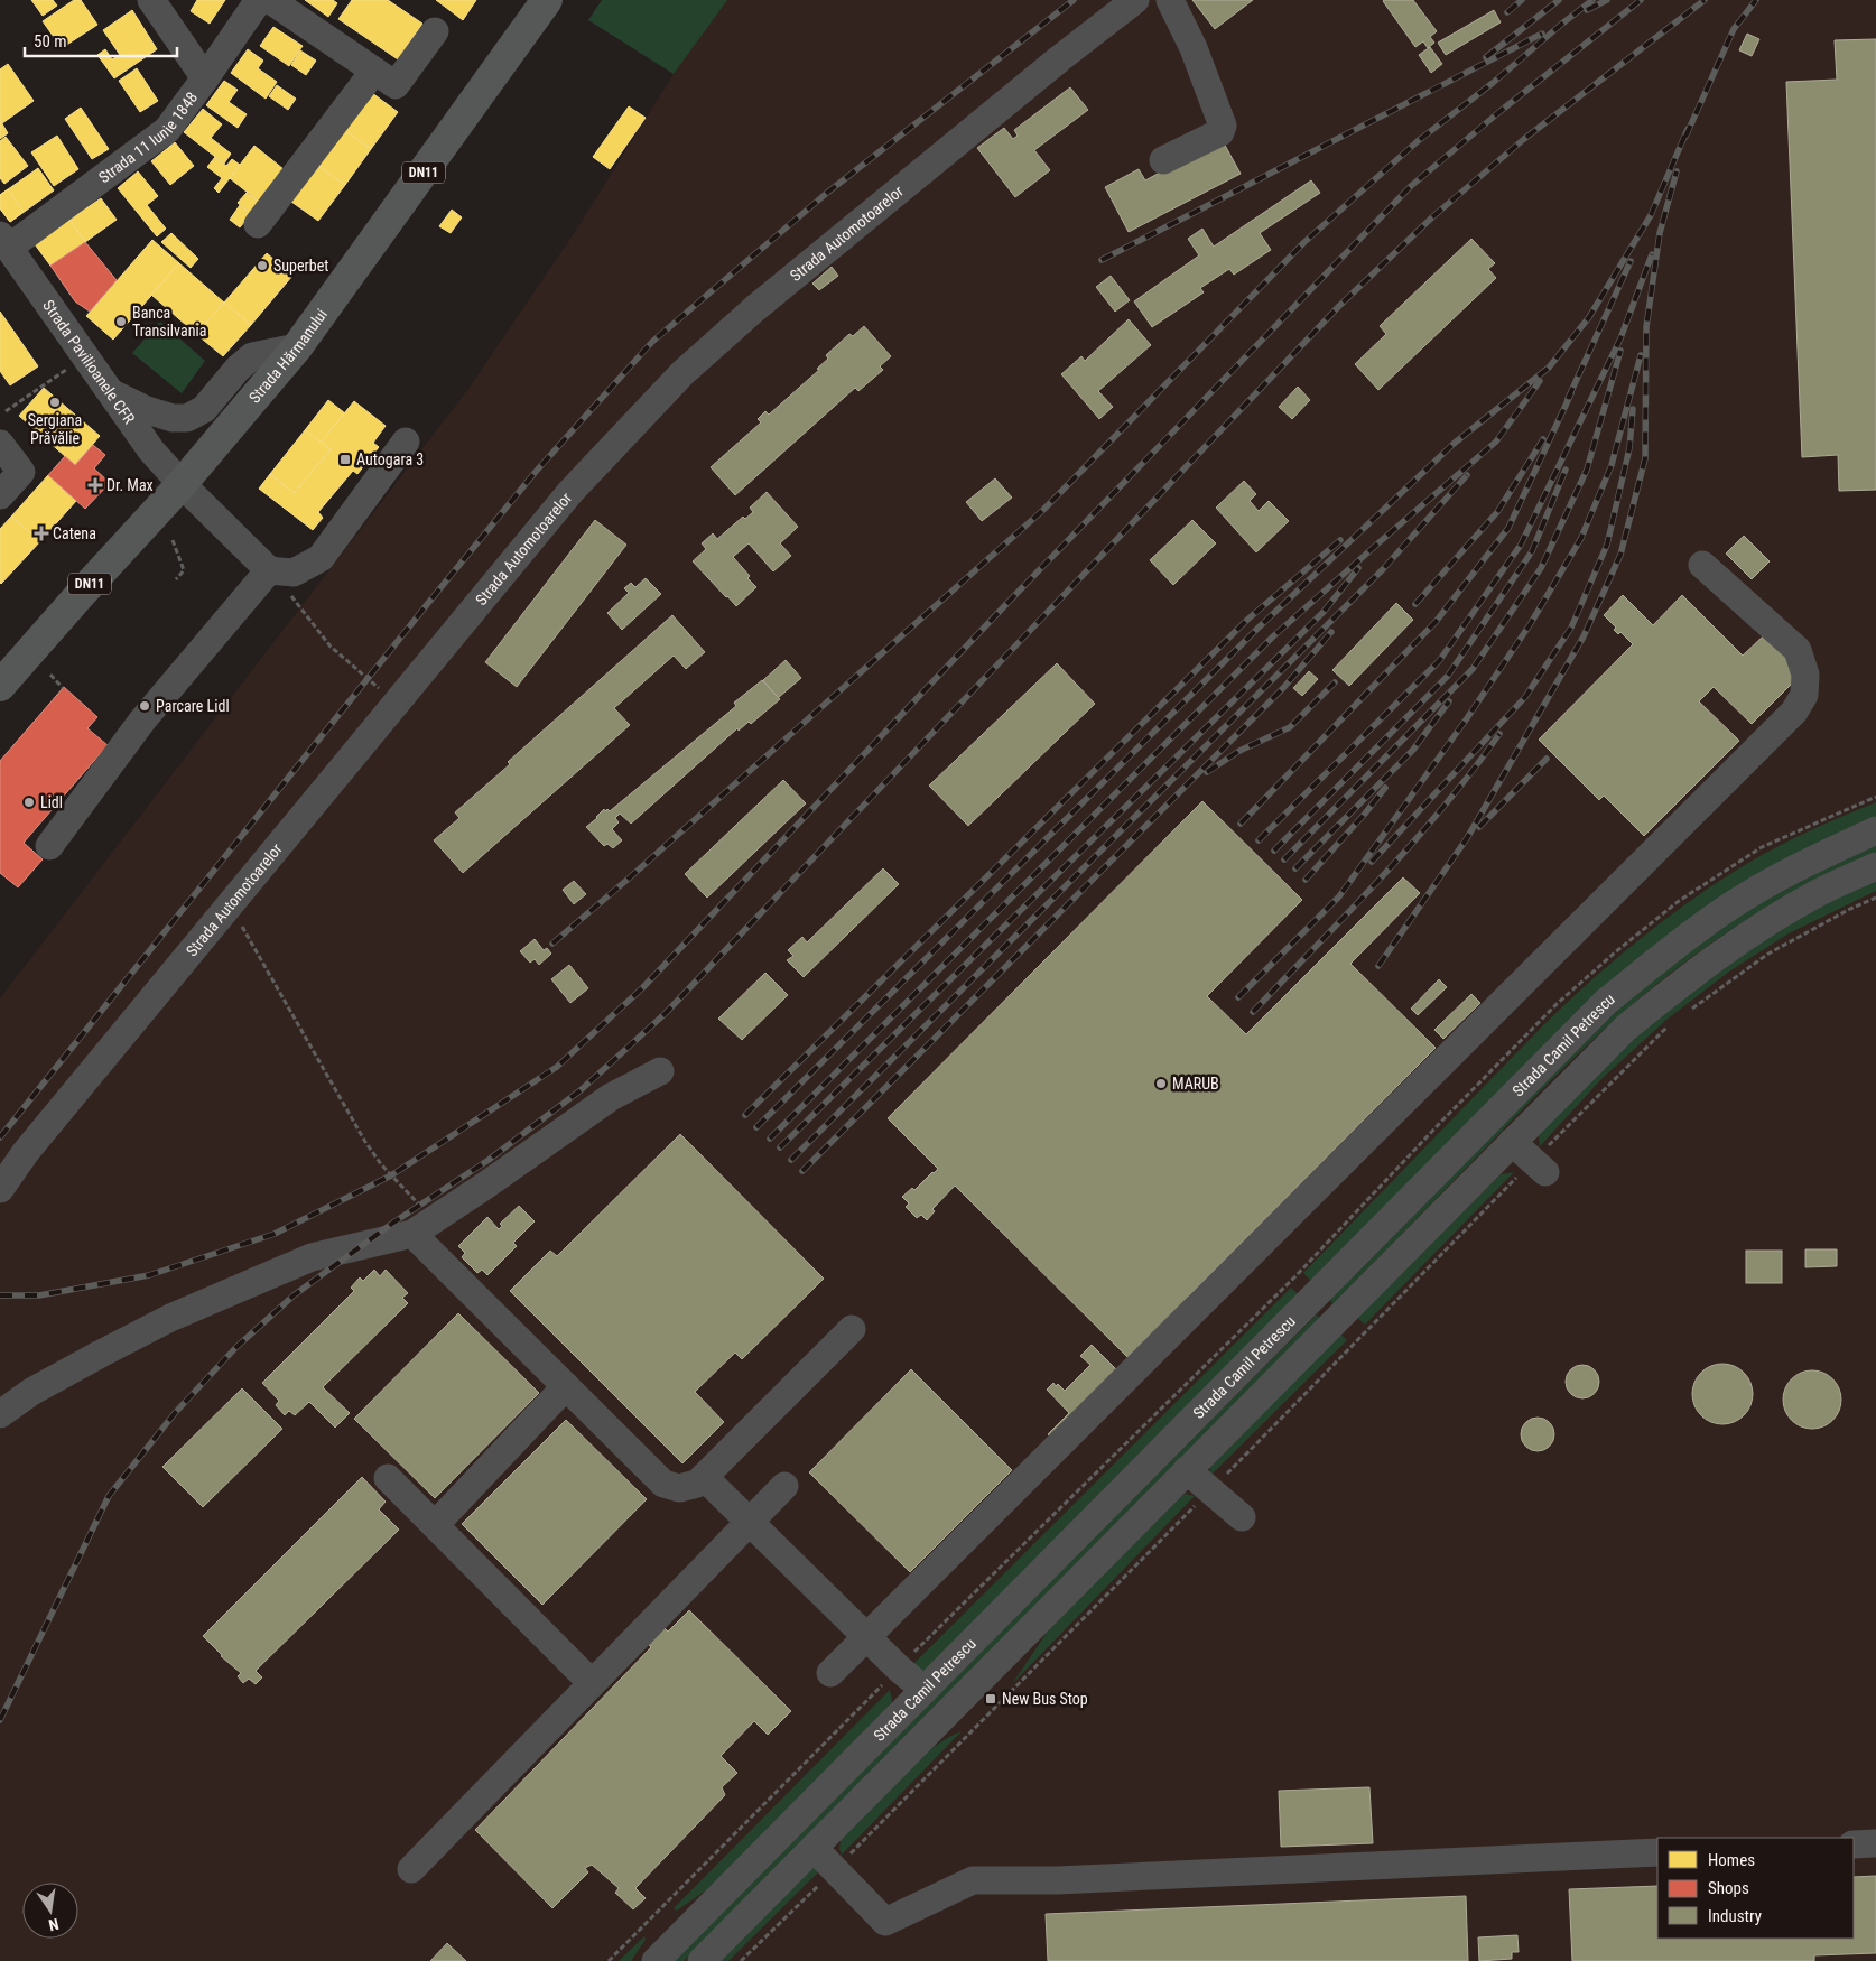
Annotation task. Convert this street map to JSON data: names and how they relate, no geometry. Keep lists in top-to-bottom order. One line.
{"streets":{"main road":["DN11","Strada Hărmanului"],"street":["Strada 11 Iunie 1848","Strada Automotoarelor","Strada Pavilioanele CFR","Strada Camil Petrescu"]},"crossings":[["Strada 11 Iunie 1848","Strada Pavilioanele CFR"],["Strada Hărmanului","Strada Pavilioanele CFR"]],"places":{"other":["Superbet","Banca Transilvania","Sergiana Prăvălie","Parcare Lidl","Lidl","MARUB"],"transit":["Autogara 3","New Bus Stop"],"health":["Dr. Max","Catena"]},"legend":["Homes","Shops","Industry"],"scale_bar":"50 m","north":"bottom"}
